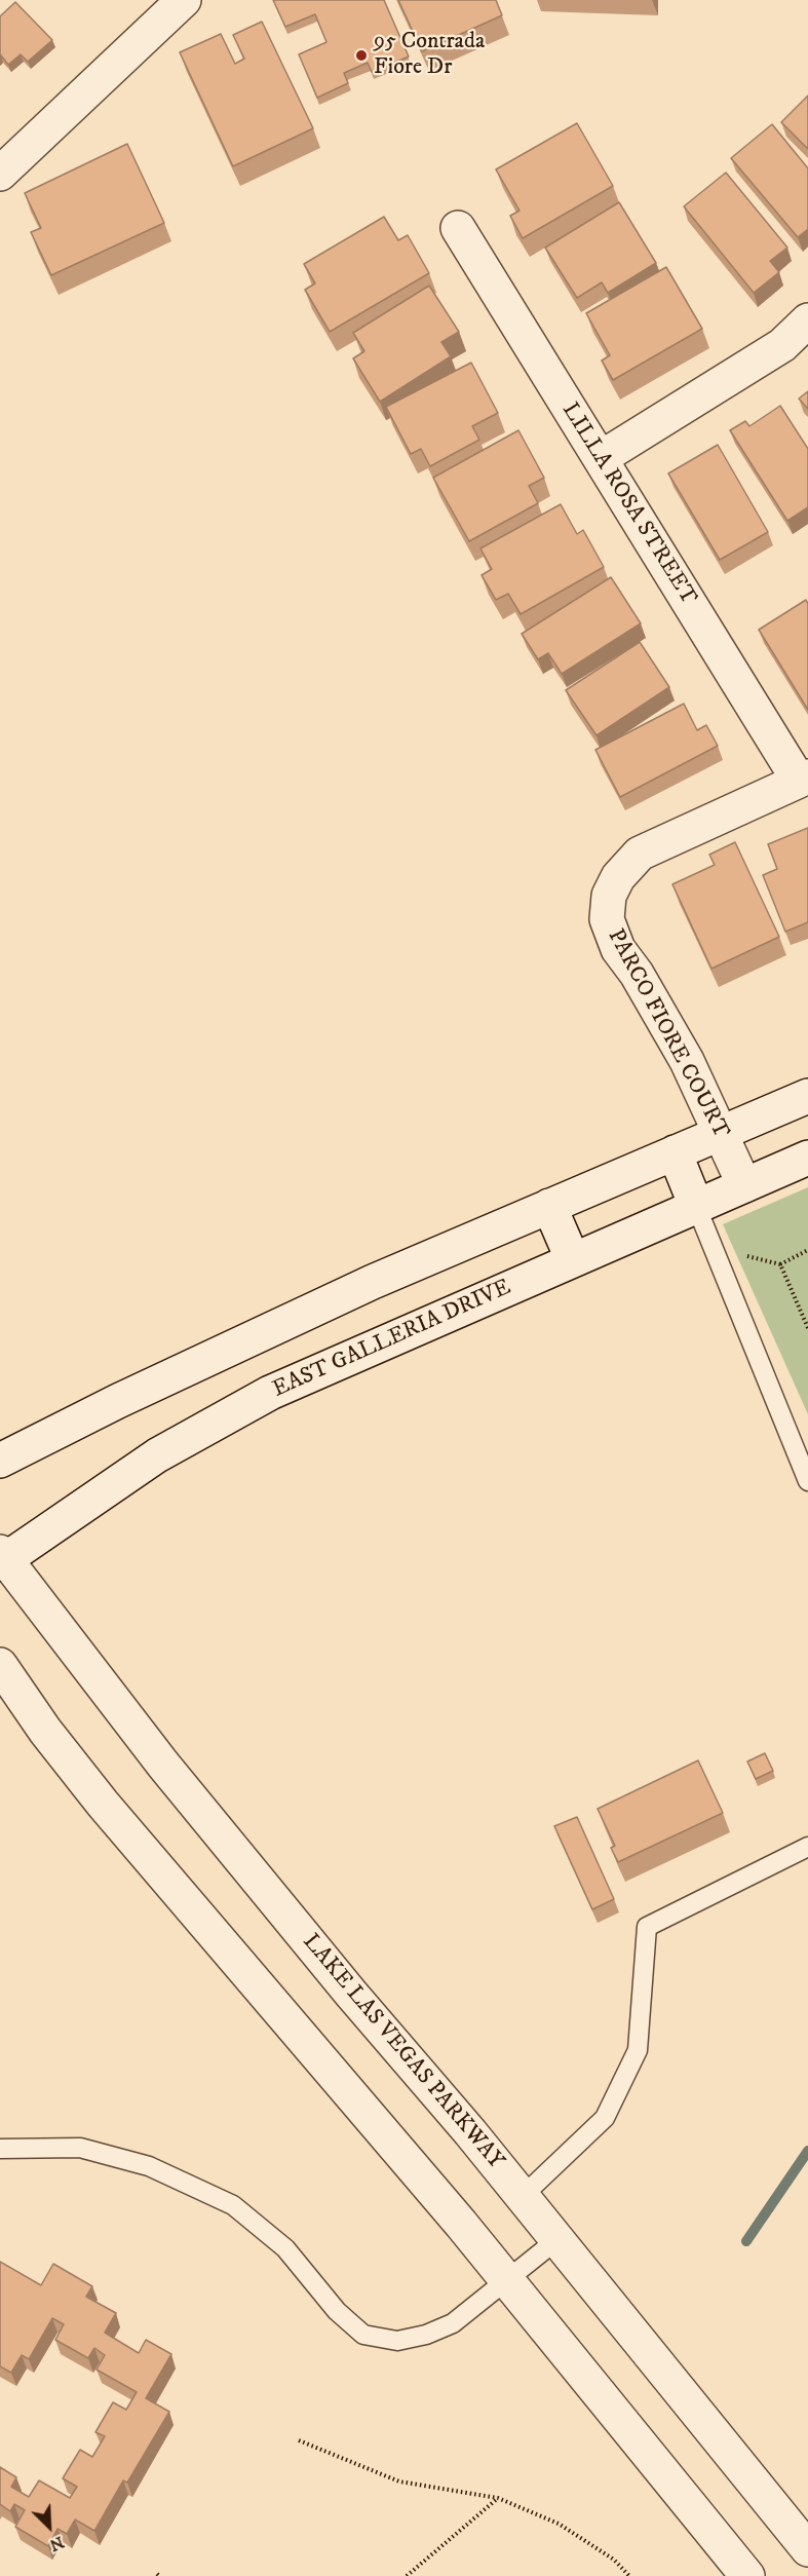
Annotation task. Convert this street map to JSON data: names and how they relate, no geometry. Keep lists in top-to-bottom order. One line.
{"streets":{"street":["LILLA ROSA STREET","PARCO FIORE COURT","EAST GALLERIA DRIVE","LAKE LAS VEGAS PARKWAY"]},"crossings":[["LILLA ROSA STREET","PARCO FIORE COURT"],["PARCO FIORE COURT","EAST GALLERIA DRIVE"],["EAST GALLERIA DRIVE","LAKE LAS VEGAS PARKWAY"]],"places":["95 Contrada Fiore Dr"],"north":"bottom right"}
